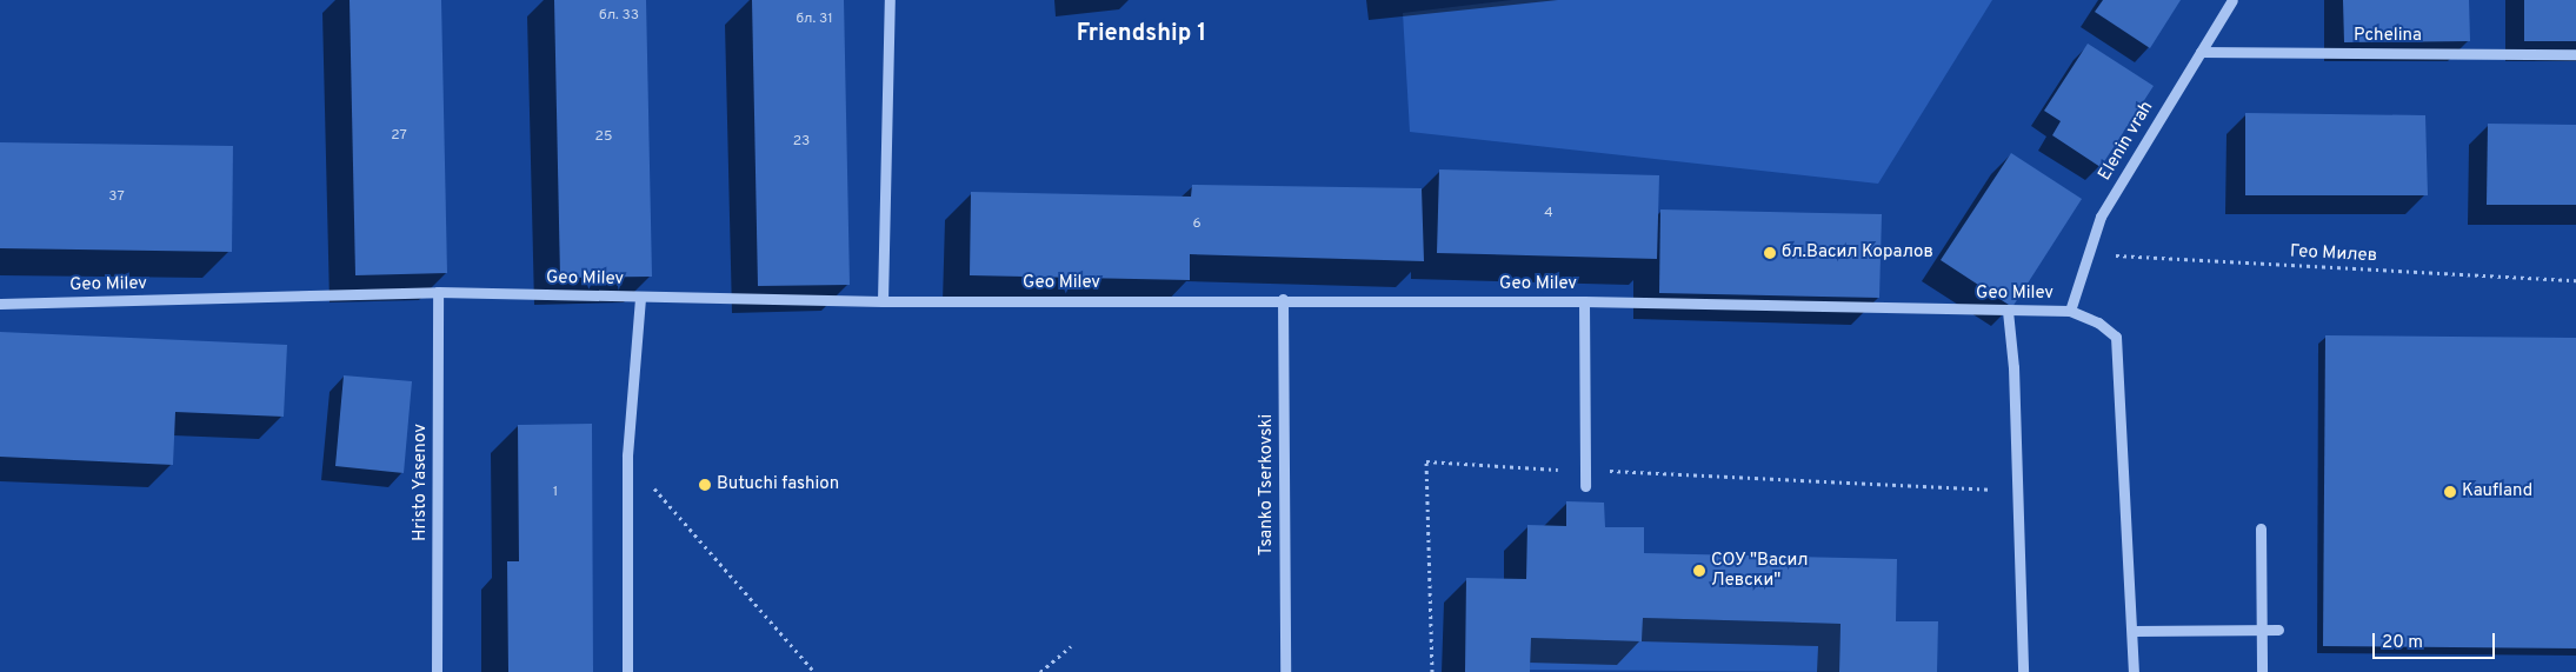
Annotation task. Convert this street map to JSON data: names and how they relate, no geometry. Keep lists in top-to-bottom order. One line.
{"streets":{"street":["Pchelina","Elenin vrah","Geo Milev","Hristo Yasenov","Tsanko Tserkovski"],"path":["Гео Милев"]},"crossings":[["Pchelina","Elenin vrah"],["Elenin vrah","Гео Милев"],["Elenin vrah","Geo Milev"],["Geo Milev","Hristo Yasenov"],["Geo Milev","Tsanko Tserkovski"]],"districts":["Friendship 1"],"places":["бл.Васил Коралов","Butuchi fashion","Kaufland","СОУ \"Васил Левски\""],"house_numbers":["бл. 33","бл. 31","27","25","23","37","4","6","1"],"scale_bar":"20 m"}
